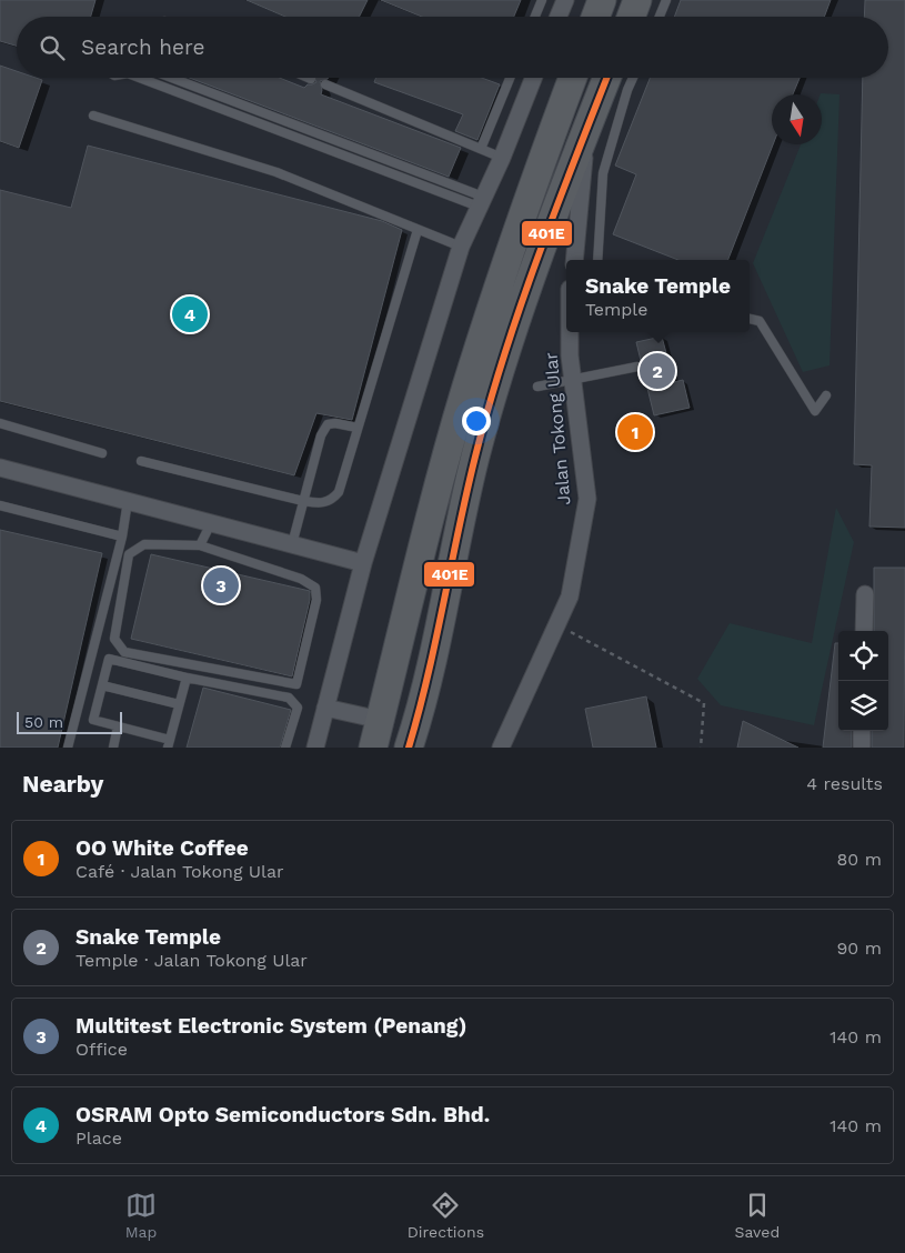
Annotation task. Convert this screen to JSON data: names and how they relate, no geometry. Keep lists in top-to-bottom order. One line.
{"streets":{"street":["Jalan Tokong Ular"]},"lines":["transit line 401E"],"scale_bar":"50 m","north":"bottom","page":{"search":"Search here","popup":["Snake Temple","Temple"],"pins":["4","2","1","3"],"scale":"50 m","heading":["Nearby","4 results"],"list":[{"mark":"1","name":"OO White Coffee","note":"Café · Jalan Tokong Ular","value":"80 m"},{"mark":"2","name":"Snake Temple","note":"Temple · Jalan Tokong Ular","value":"90 m"},{"mark":"3","name":"Multitest Electronic System (Penang)","note":"Office","value":"140 m"},{"mark":"4","name":"OSRAM Opto Semiconductors Sdn. Bhd.","note":"Place","value":"140 m"}],"nav":["Map","Directions","Saved"]}}
